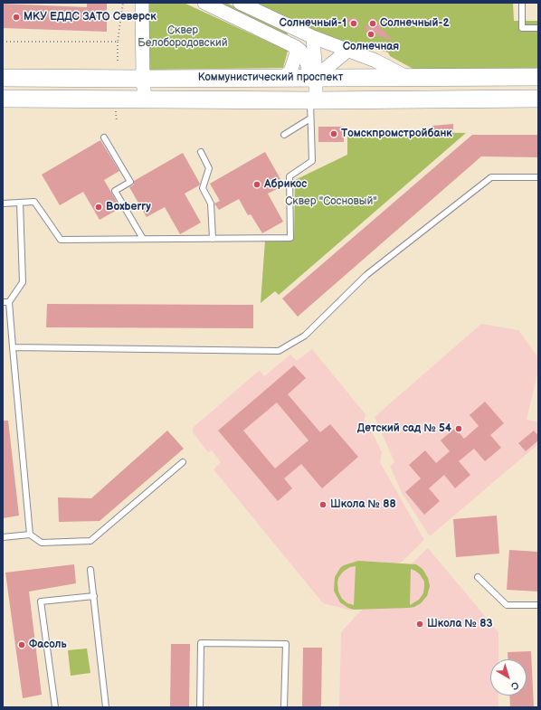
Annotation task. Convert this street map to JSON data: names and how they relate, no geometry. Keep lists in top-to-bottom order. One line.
{"streets":{"main road":["Коммунистический проспект"]},"parks":["Сквер Белобородовский","Сквер \"Сосновый\""],"places":["МКУ ЕДДС ЗАТО Северск","Солнечный-1","Солнечный-2","Солнечная","Томскпромстройбанк","Абрикос","Boxberry","Детский сад № 54","Школа № 88","Школа № 83","Фасоль"],"north":"bottom right"}
